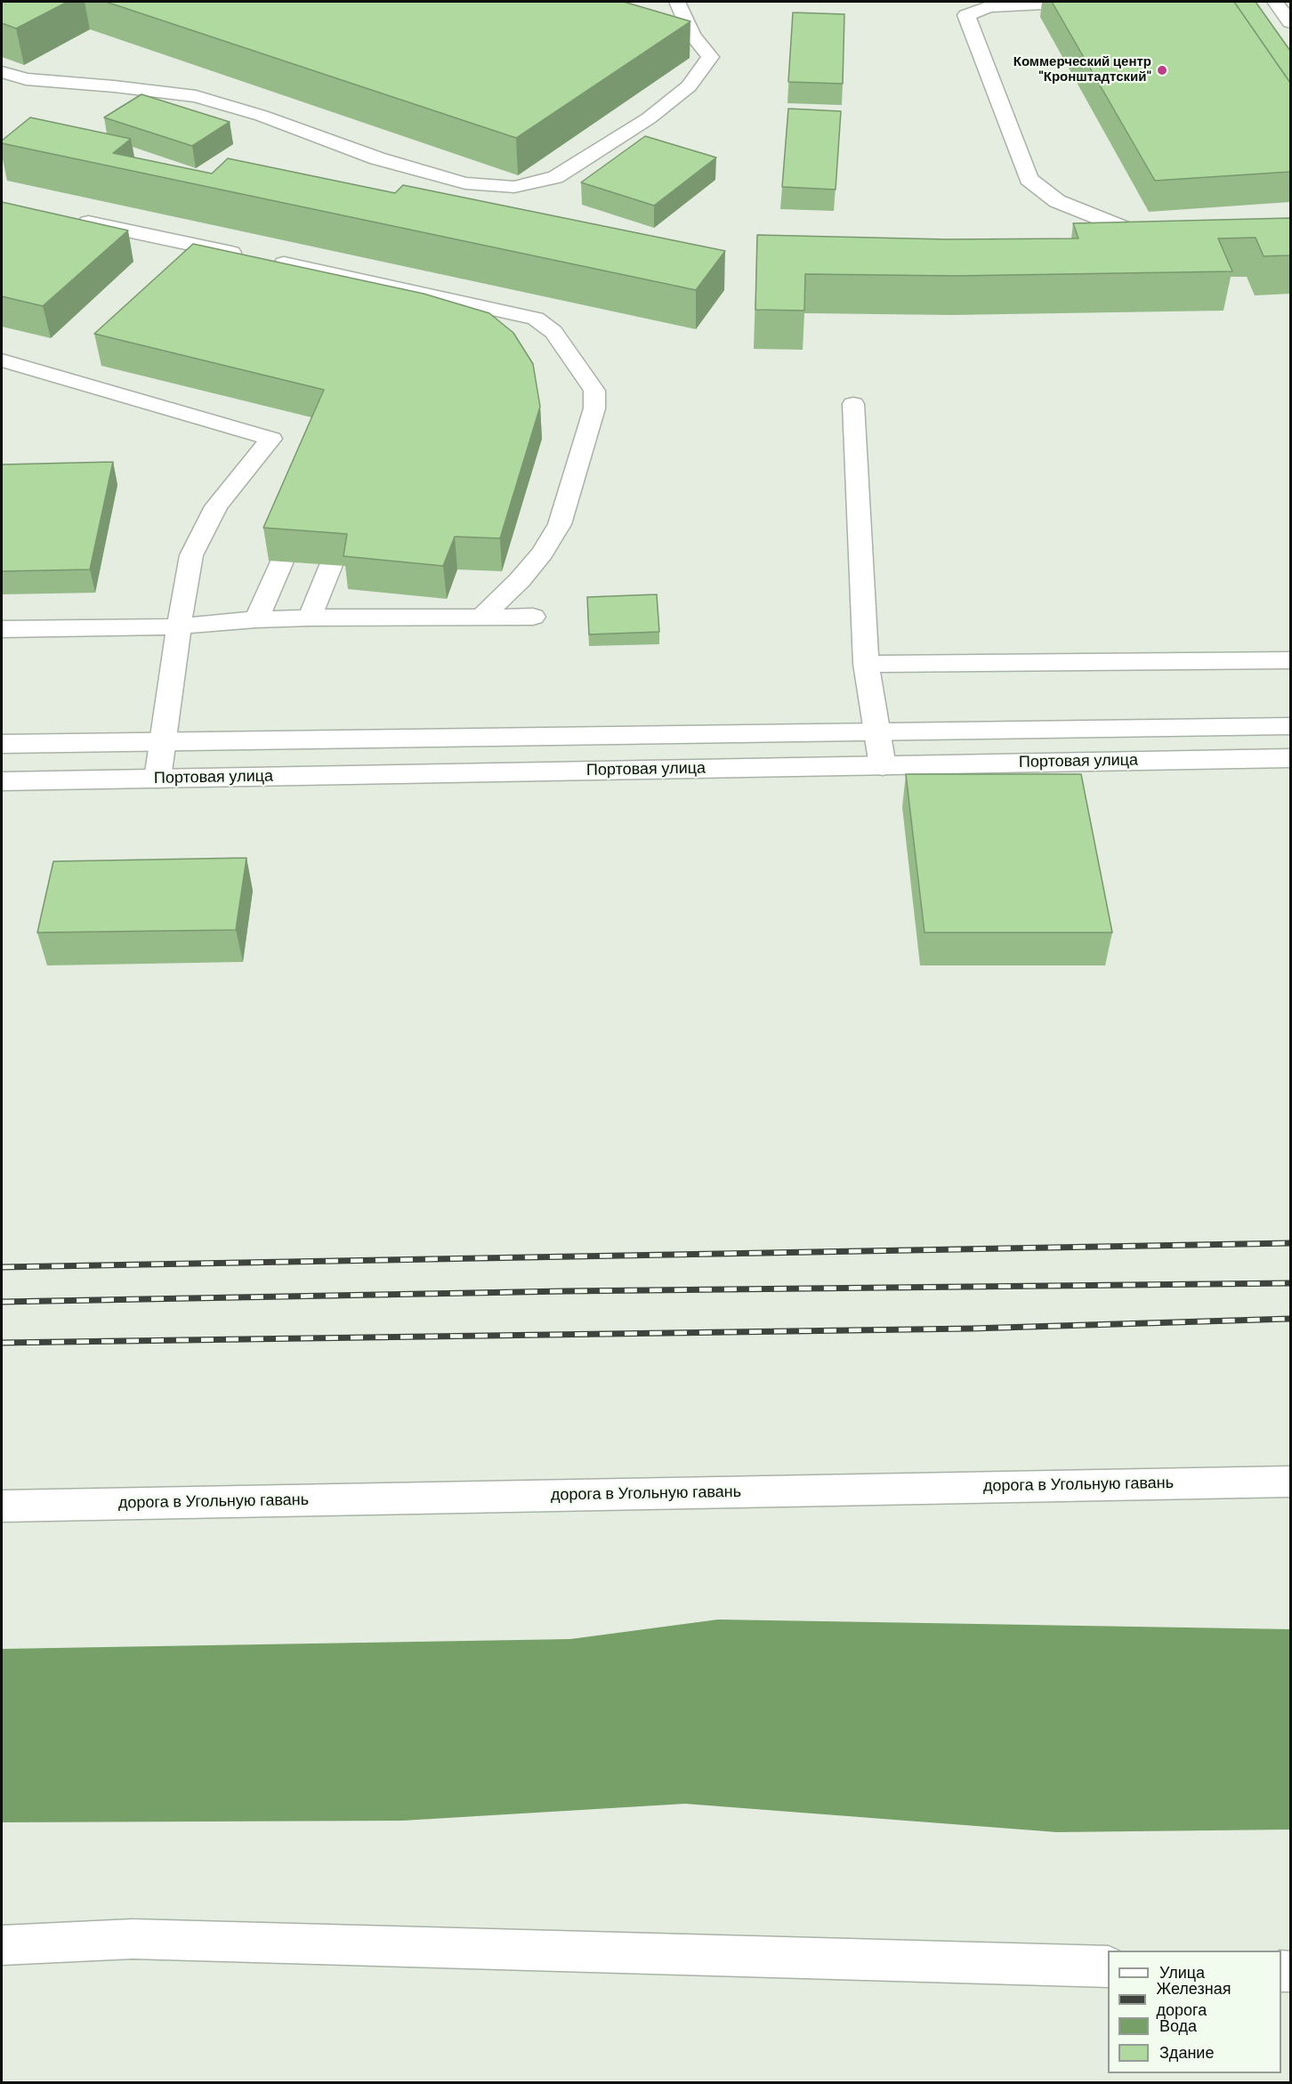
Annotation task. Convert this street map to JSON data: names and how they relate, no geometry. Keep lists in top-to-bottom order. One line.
{"streets":{"street":["Портовая улица","дорога в Угольную гавань"]},"places":["Коммерческий центр \"Кронштадтский\""],"legend":["Улица","Железная дорога","Вода","Здание"]}
